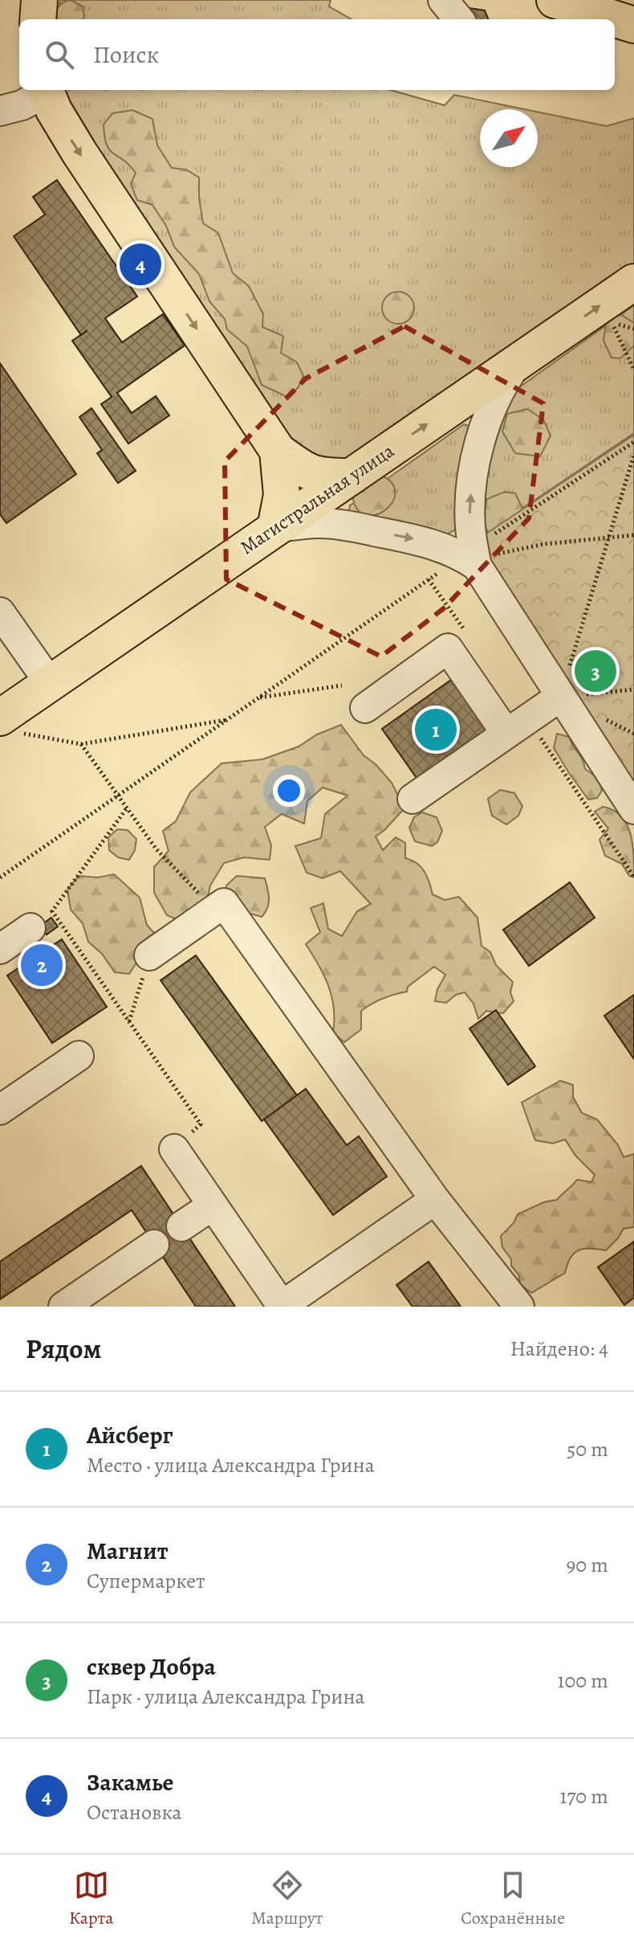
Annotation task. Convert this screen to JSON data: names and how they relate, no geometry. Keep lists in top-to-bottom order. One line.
{"streets":{"main road":["Магистральная улица"]},"one_way":["Магистральная улица"],"north":"top right","page":{"search":"Поиск","pins":["4","3","1","2"],"heading":["Рядом","Найдено: 4"],"list":[{"mark":"1","name":"Айсберг","note":"Место · улица Александра Грина","value":"50 m"},{"mark":"2","name":"Магнит","note":"Супермаркет","value":"90 m"},{"mark":"3","name":"сквер Добра","note":"Парк · улица Александра Грина","value":"100 m"},{"mark":"4","name":"Закамье","note":"Остановка","value":"170 m"}],"nav":["Карта","Маршрут","Сохранённые"]}}
